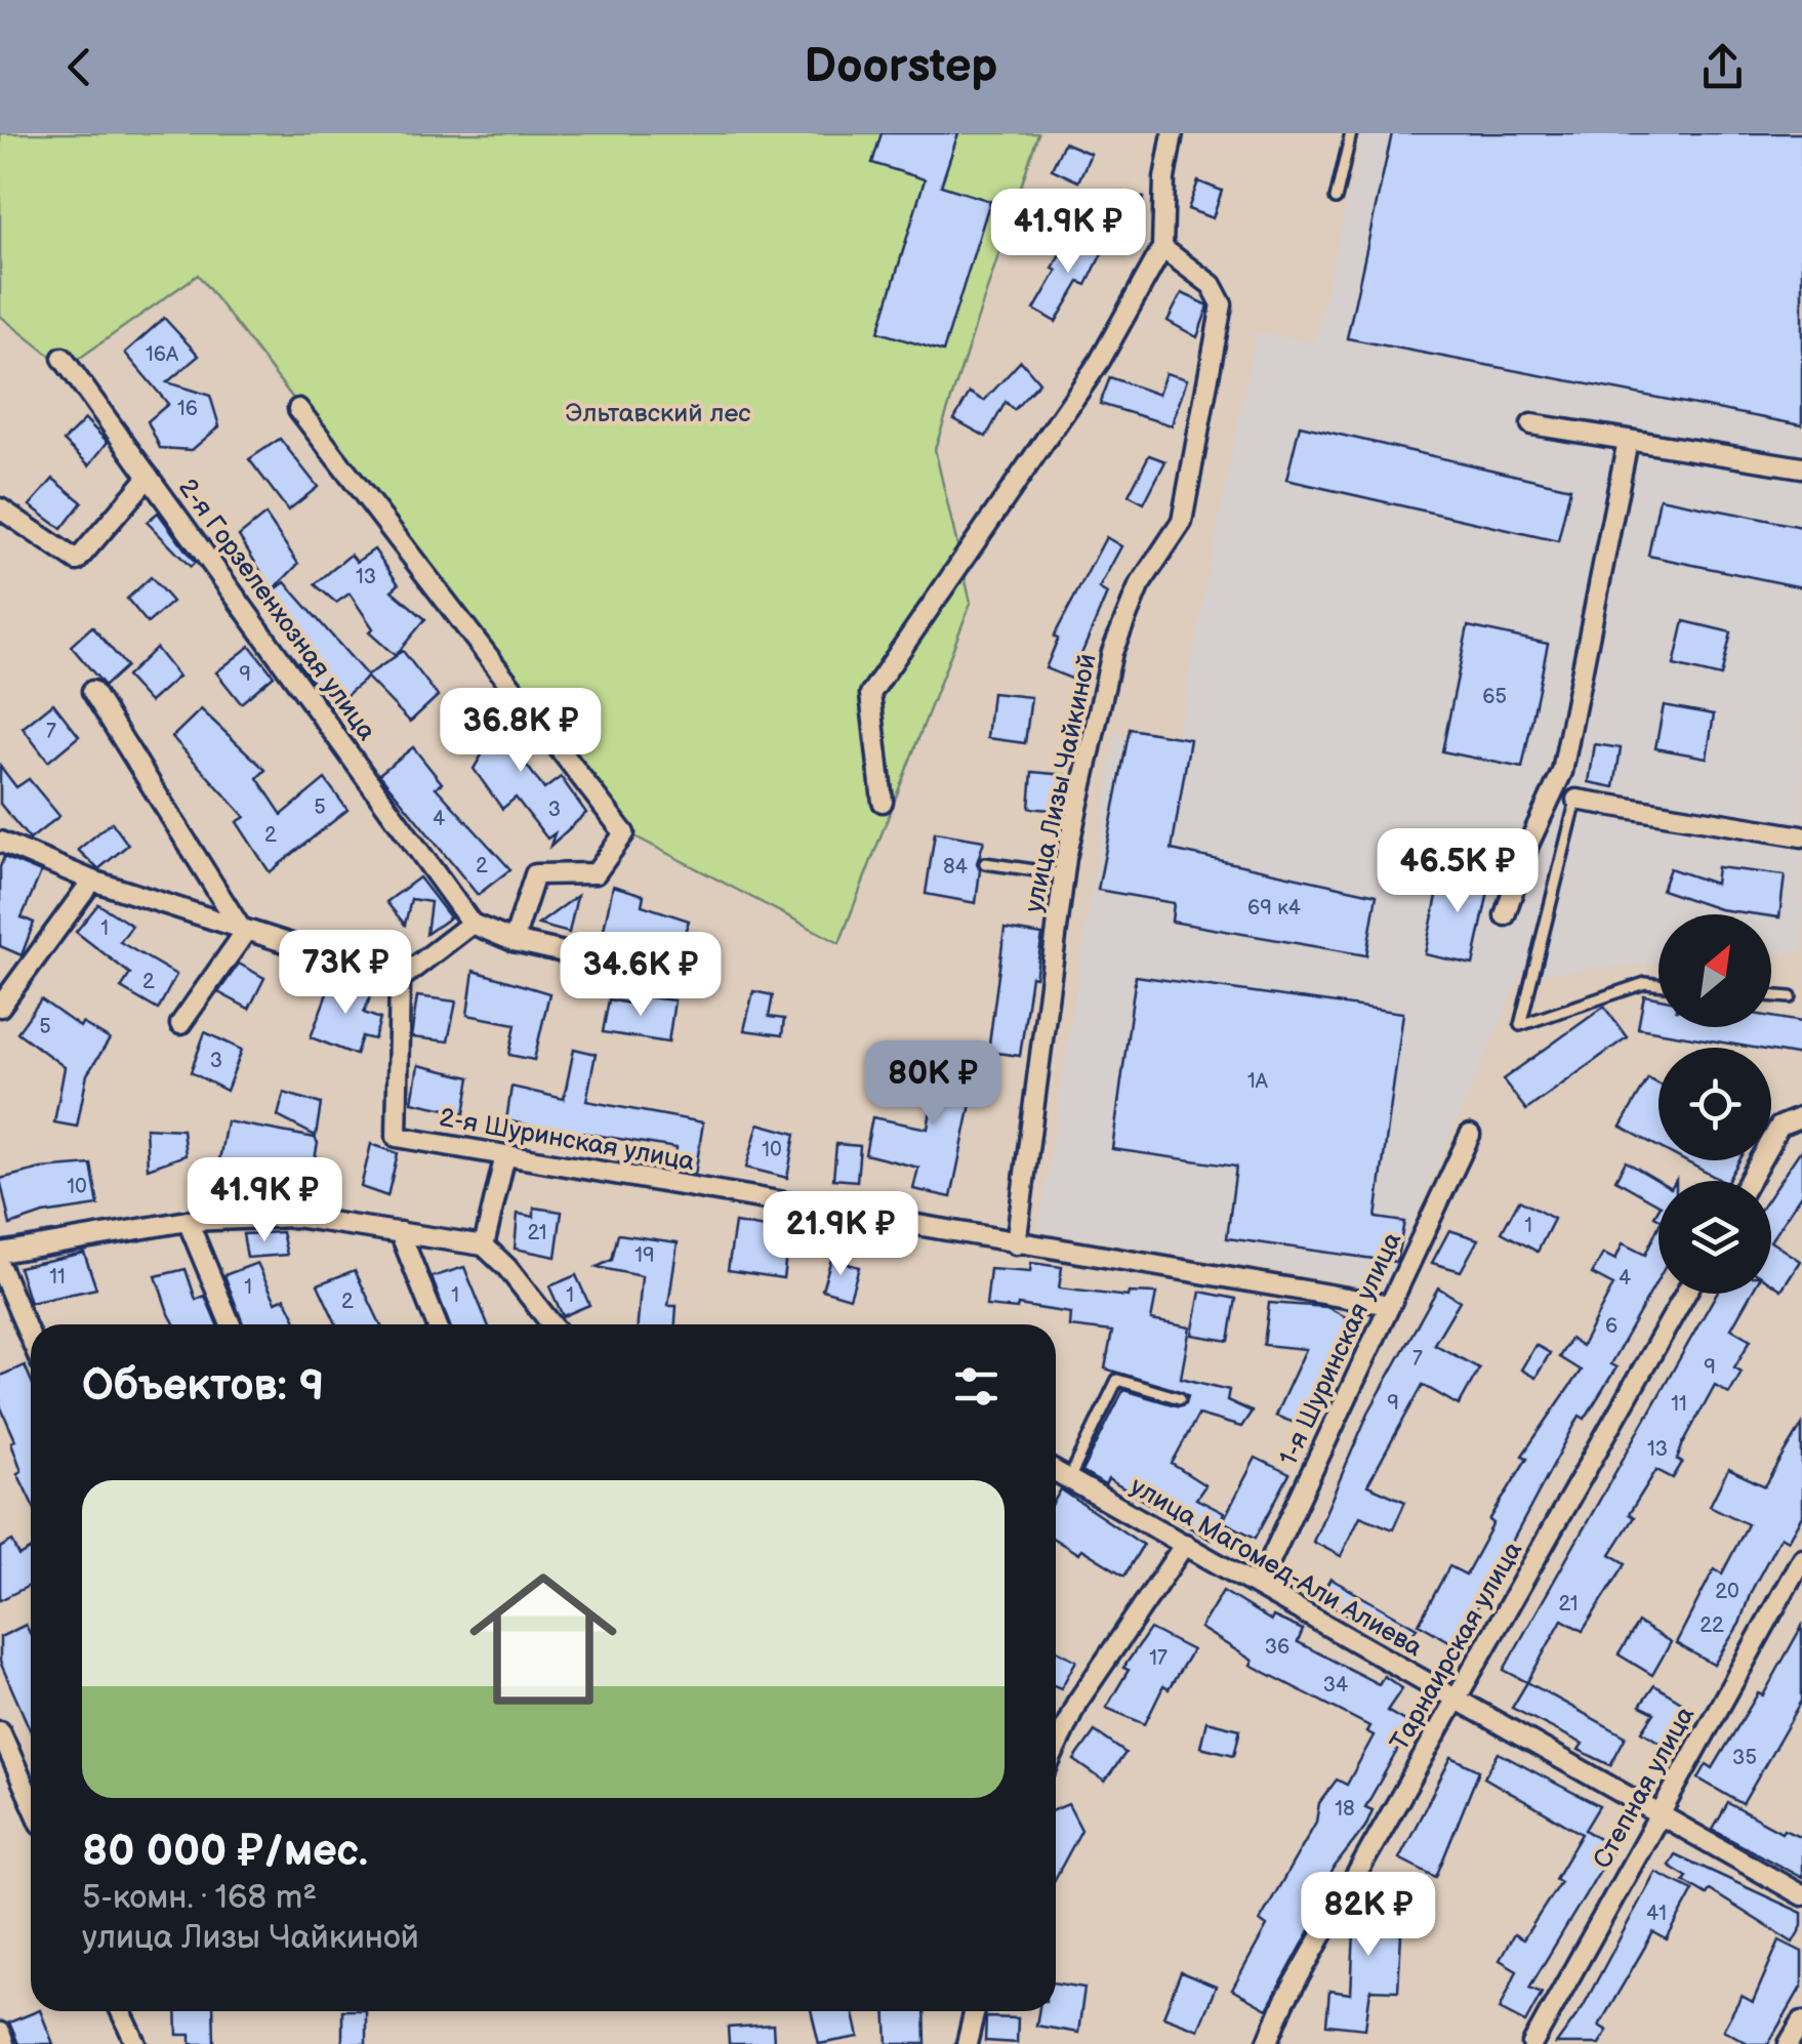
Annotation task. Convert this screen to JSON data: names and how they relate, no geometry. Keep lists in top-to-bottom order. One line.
{"streets":{"street":["2-я Горзеленхозная улица","улица Лизы Чайкиной","2-я Шуринская улица","1-я Шуринская улица","улица Магомед-Али Алиева","Тарнаирская улица","Степная улица"]},"crossings":[["улица Лизы Чайкиной","2-я Шуринская улица"],["2-я Шуринская улица","1-я Шуринская улица"],["1-я Шуринская улица","улица Магомед-Али Алиева"],["улица Магомед-Али Алиева","Тарнаирская улица"],["улица Магомед-Али Алиева","Степная улица"]],"parks":["Эльтавский лес"],"house_numbers":["16А","16","13","9","65","7","5","3","4","2","2","84","69 к4","1","2","5","3","1А","10","10","1","21","19","11","4","1","1","1","2","6","7","9","9","11","13","20","21","22","36","17","34","35","18","41"],"north":"top right","page":{"header":"Doorstep","price":["41.9K ₽","36.8K ₽","46.5K ₽","73K ₽","34.6K ₽","80K ₽","41.9K ₽","21.9K ₽","82K ₽"],"heading":"Объектов: 9","list":[{"name":"80 000 ₽/мес.","note":"5-комн. · 168 m² · улица Лизы Чайкиной"}]}}
